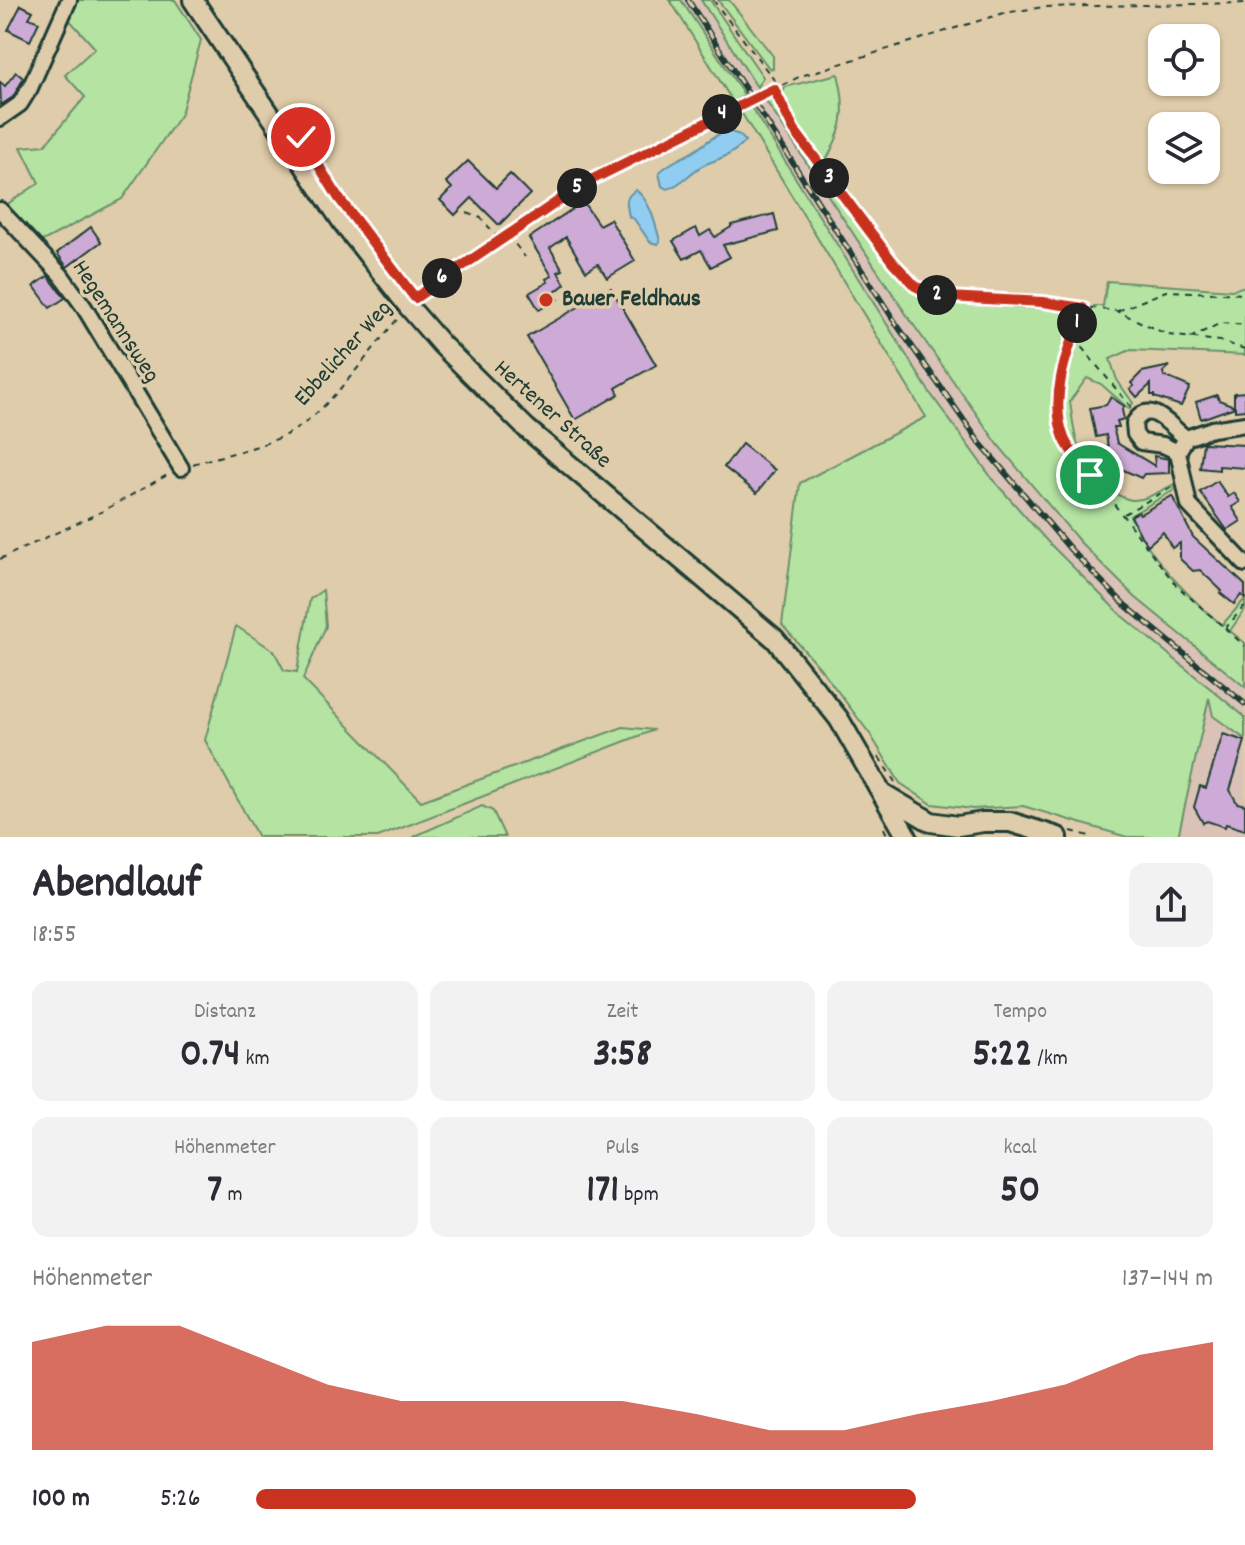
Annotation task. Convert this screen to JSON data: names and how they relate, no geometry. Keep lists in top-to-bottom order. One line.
{"streets":{"main road":["Hertener Straße"],"street":["Hegemannsweg"],"path":["Ebbelicher Weg"]},"crossings":[["Hegemannsweg","Ebbelicher Weg"],["Ebbelicher Weg","Hertener Straße"]],"places":["Bauer Feldhaus"],"page":{"pins":["4","3","5","6","2","1"],"heading":["Abendlauf","18:55"],"stats":[["Distanz","0.74 km"],["Zeit","3:58"],["Tempo","5:22 /km"],["Höhenmeter","7 m"],["Puls","171 bpm"],["kcal","50"]],"chart":["Höhenmeter","137–144 m"],"list":[{"name":"100 m","note":"5:26"}]}}
